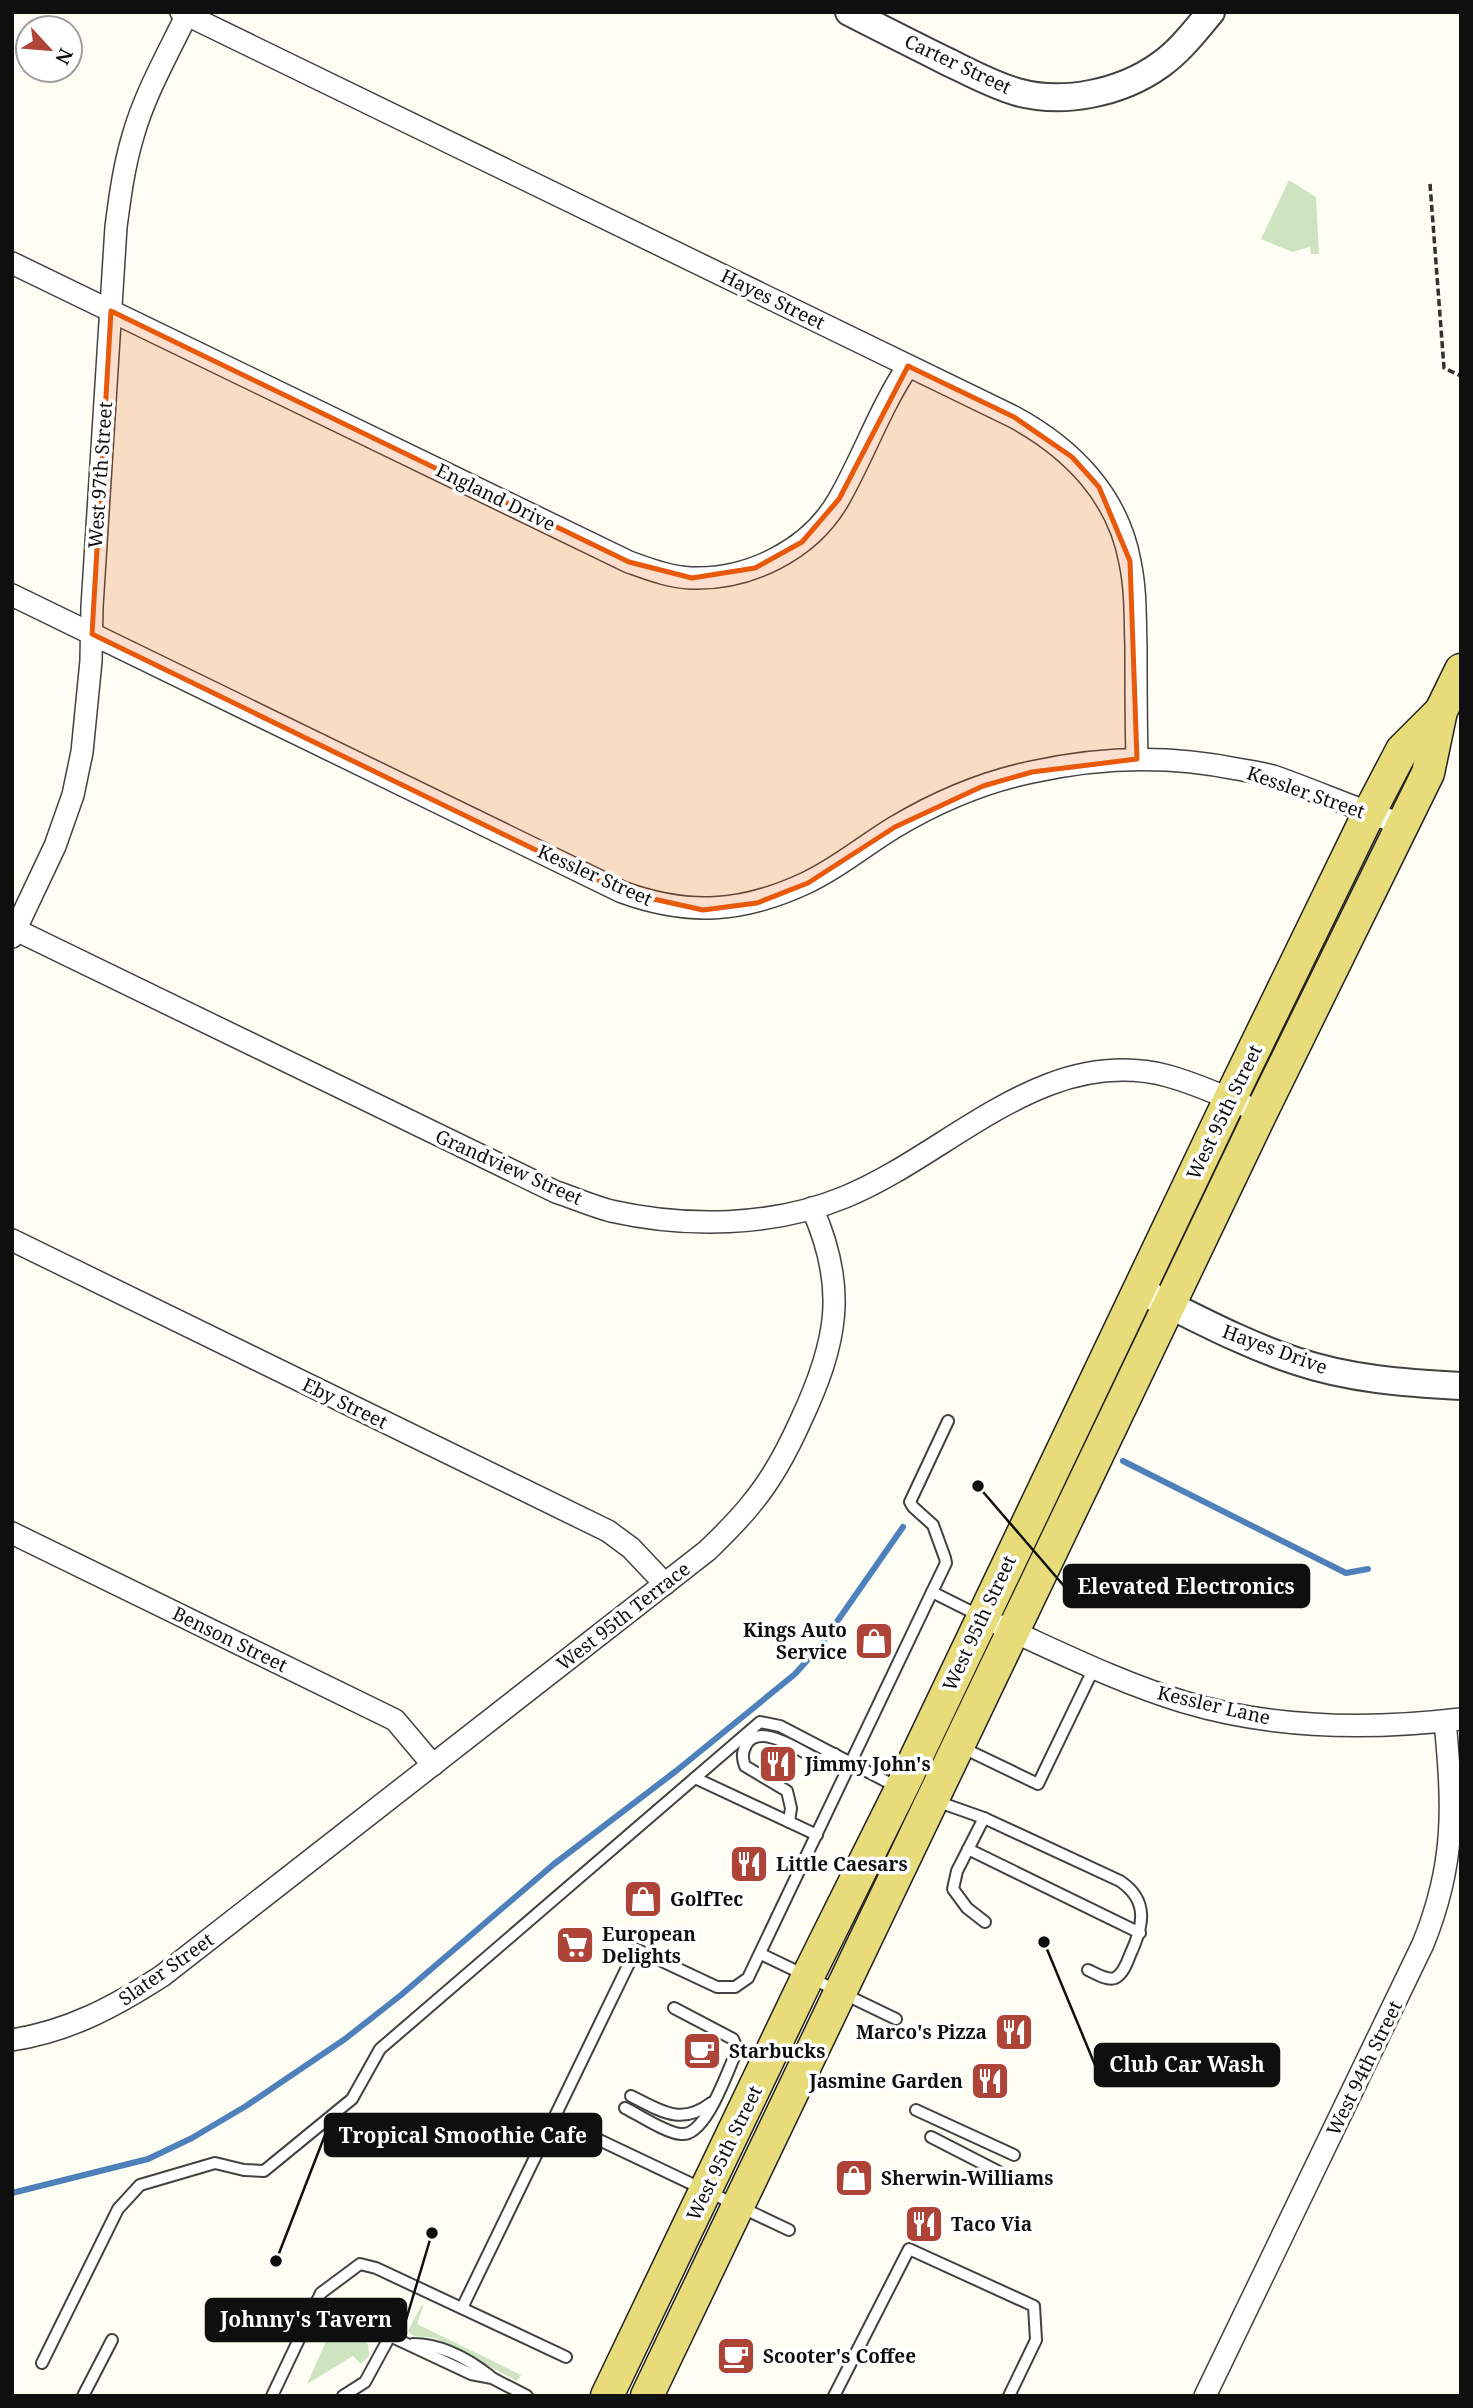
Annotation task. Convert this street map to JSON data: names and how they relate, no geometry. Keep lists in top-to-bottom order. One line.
{"streets":{"main road":["West 95th Street"],"street":["Carter Street","Hayes Street","West 97th Street","England Drive","Kessler Street","Grandview Street","Hayes Drive","Eby Street","West 95th Terrace","Benson Street","Kessler Lane","Slater Street","West 94th Street"]},"crossings":[["Hayes Street","West 97th Street"],["Hayes Street","England Drive"],["Hayes Street","Kessler Street"],["West 97th Street","England Drive"],["West 97th Street","Kessler Street"],["West 97th Street","Grandview Street"],["Kessler Street","West 95th Street"],["West 95th Street","Grandview Street"],["West 95th Street","Hayes Drive"],["West 95th Street","Kessler Lane"],["Grandview Street","West 95th Terrace"],["Eby Street","West 95th Terrace"],["West 95th Terrace","Benson Street"],["West 95th Terrace","Slater Street"],["Kessler Lane","West 94th Street"]],"places":{"other":["Elevated Electronics","Club Car Wash","Johnny's Tavern","Tropical Smoothie Cafe"],"shop":["Kings Auto Service","GolfTec","Sherwin-Williams"],"restaurant":["Jimmy John's","Little Caesars","Marco's Pizza","Jasmine Garden","Taco Via"],"supermarket":["European Delights"],"cafe":["Starbucks","Scooter's Coffee"]},"north":"bottom right"}
